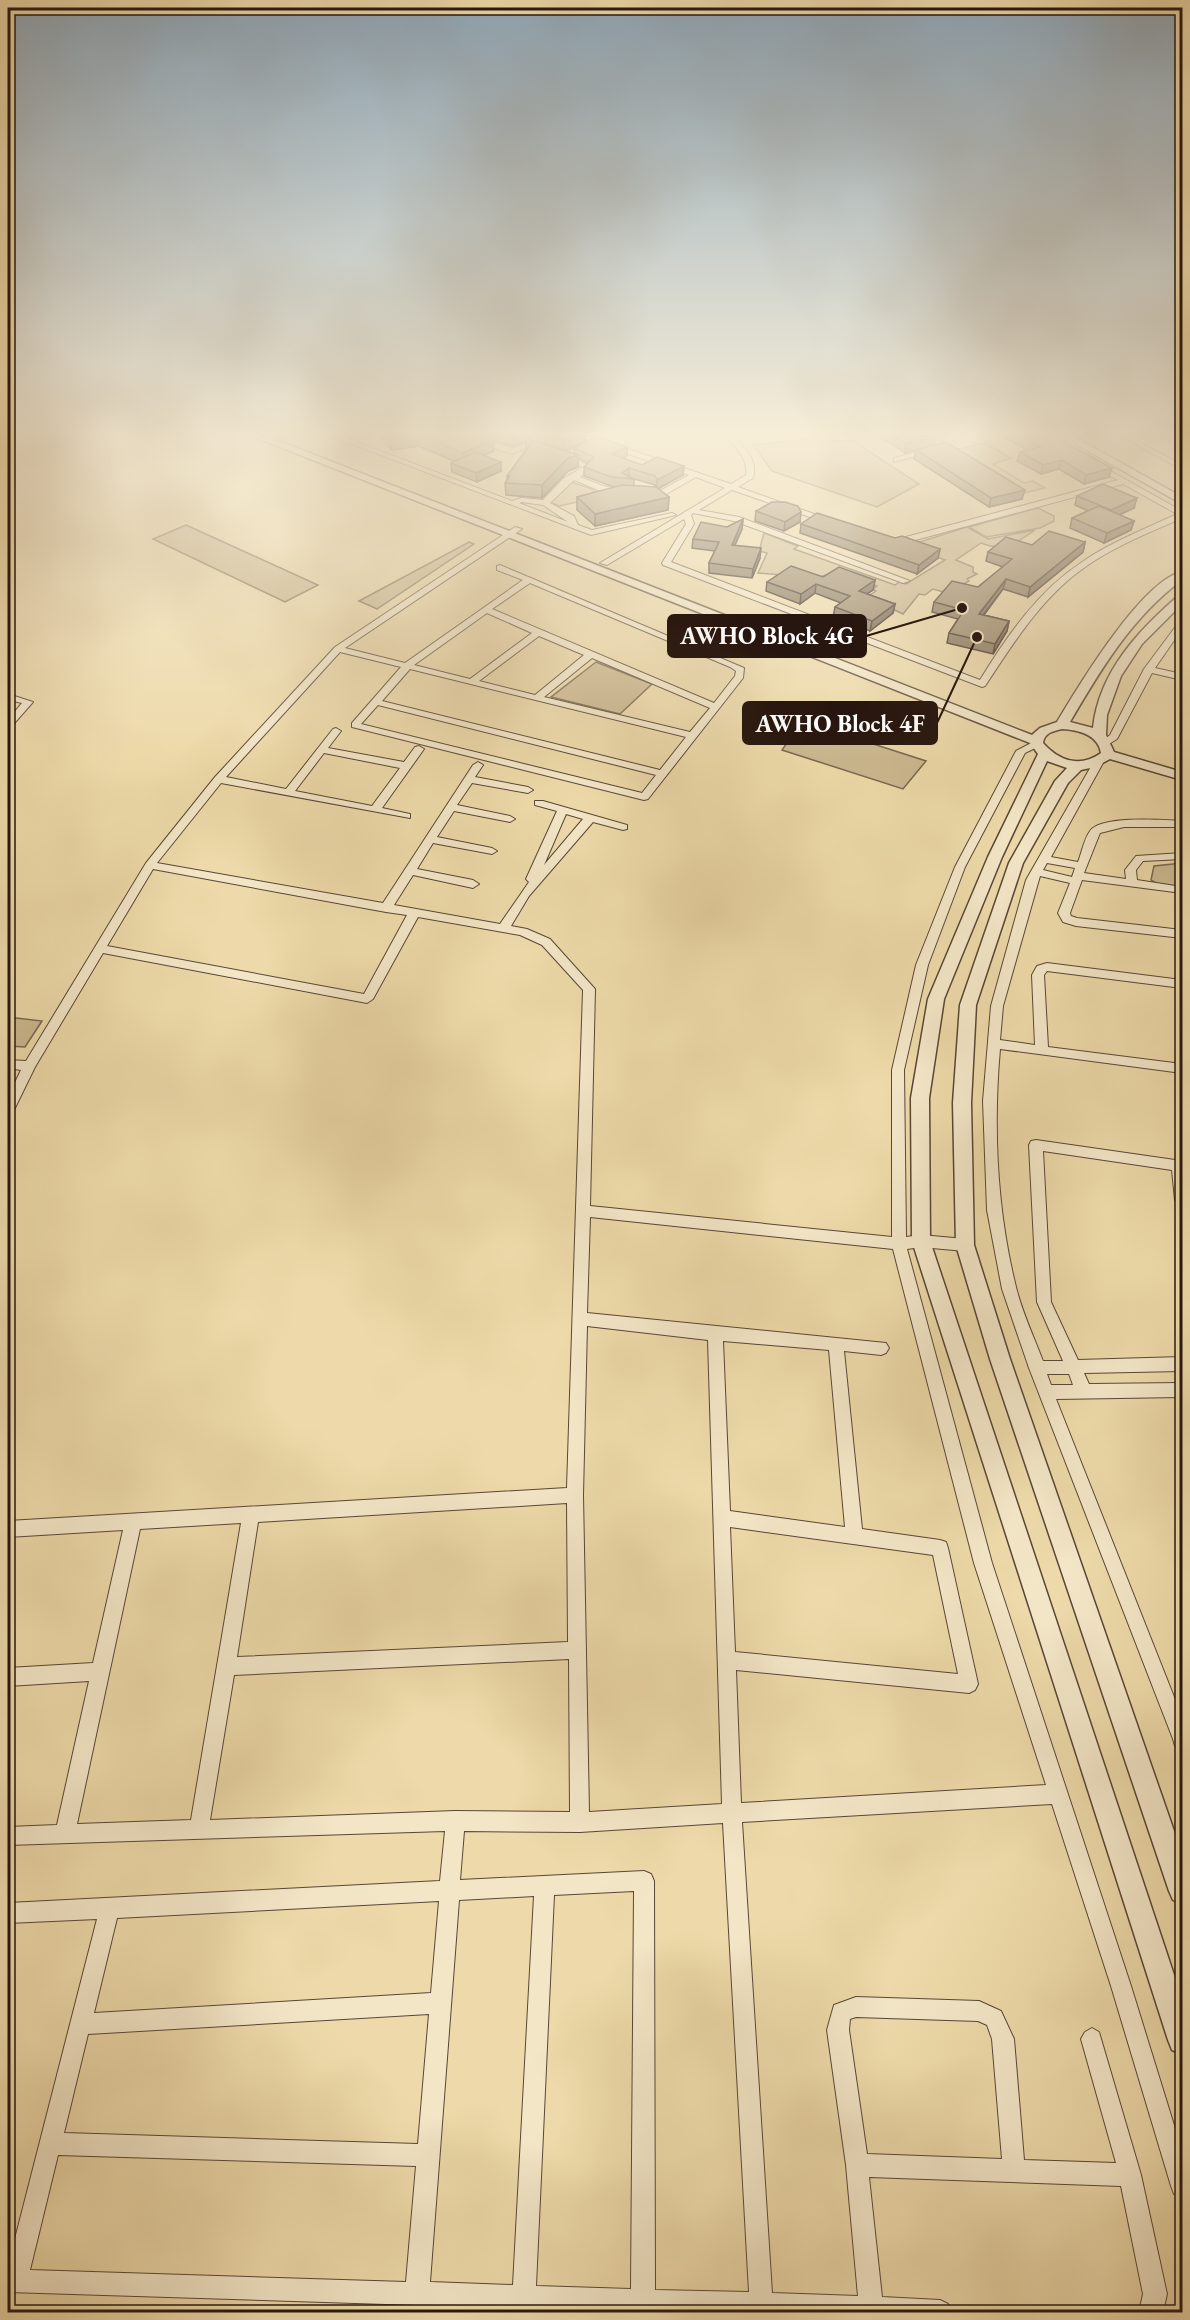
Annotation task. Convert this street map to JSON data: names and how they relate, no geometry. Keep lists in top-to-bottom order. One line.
{"places":["AWHO Block 4G","AWHO Block 4F"]}
